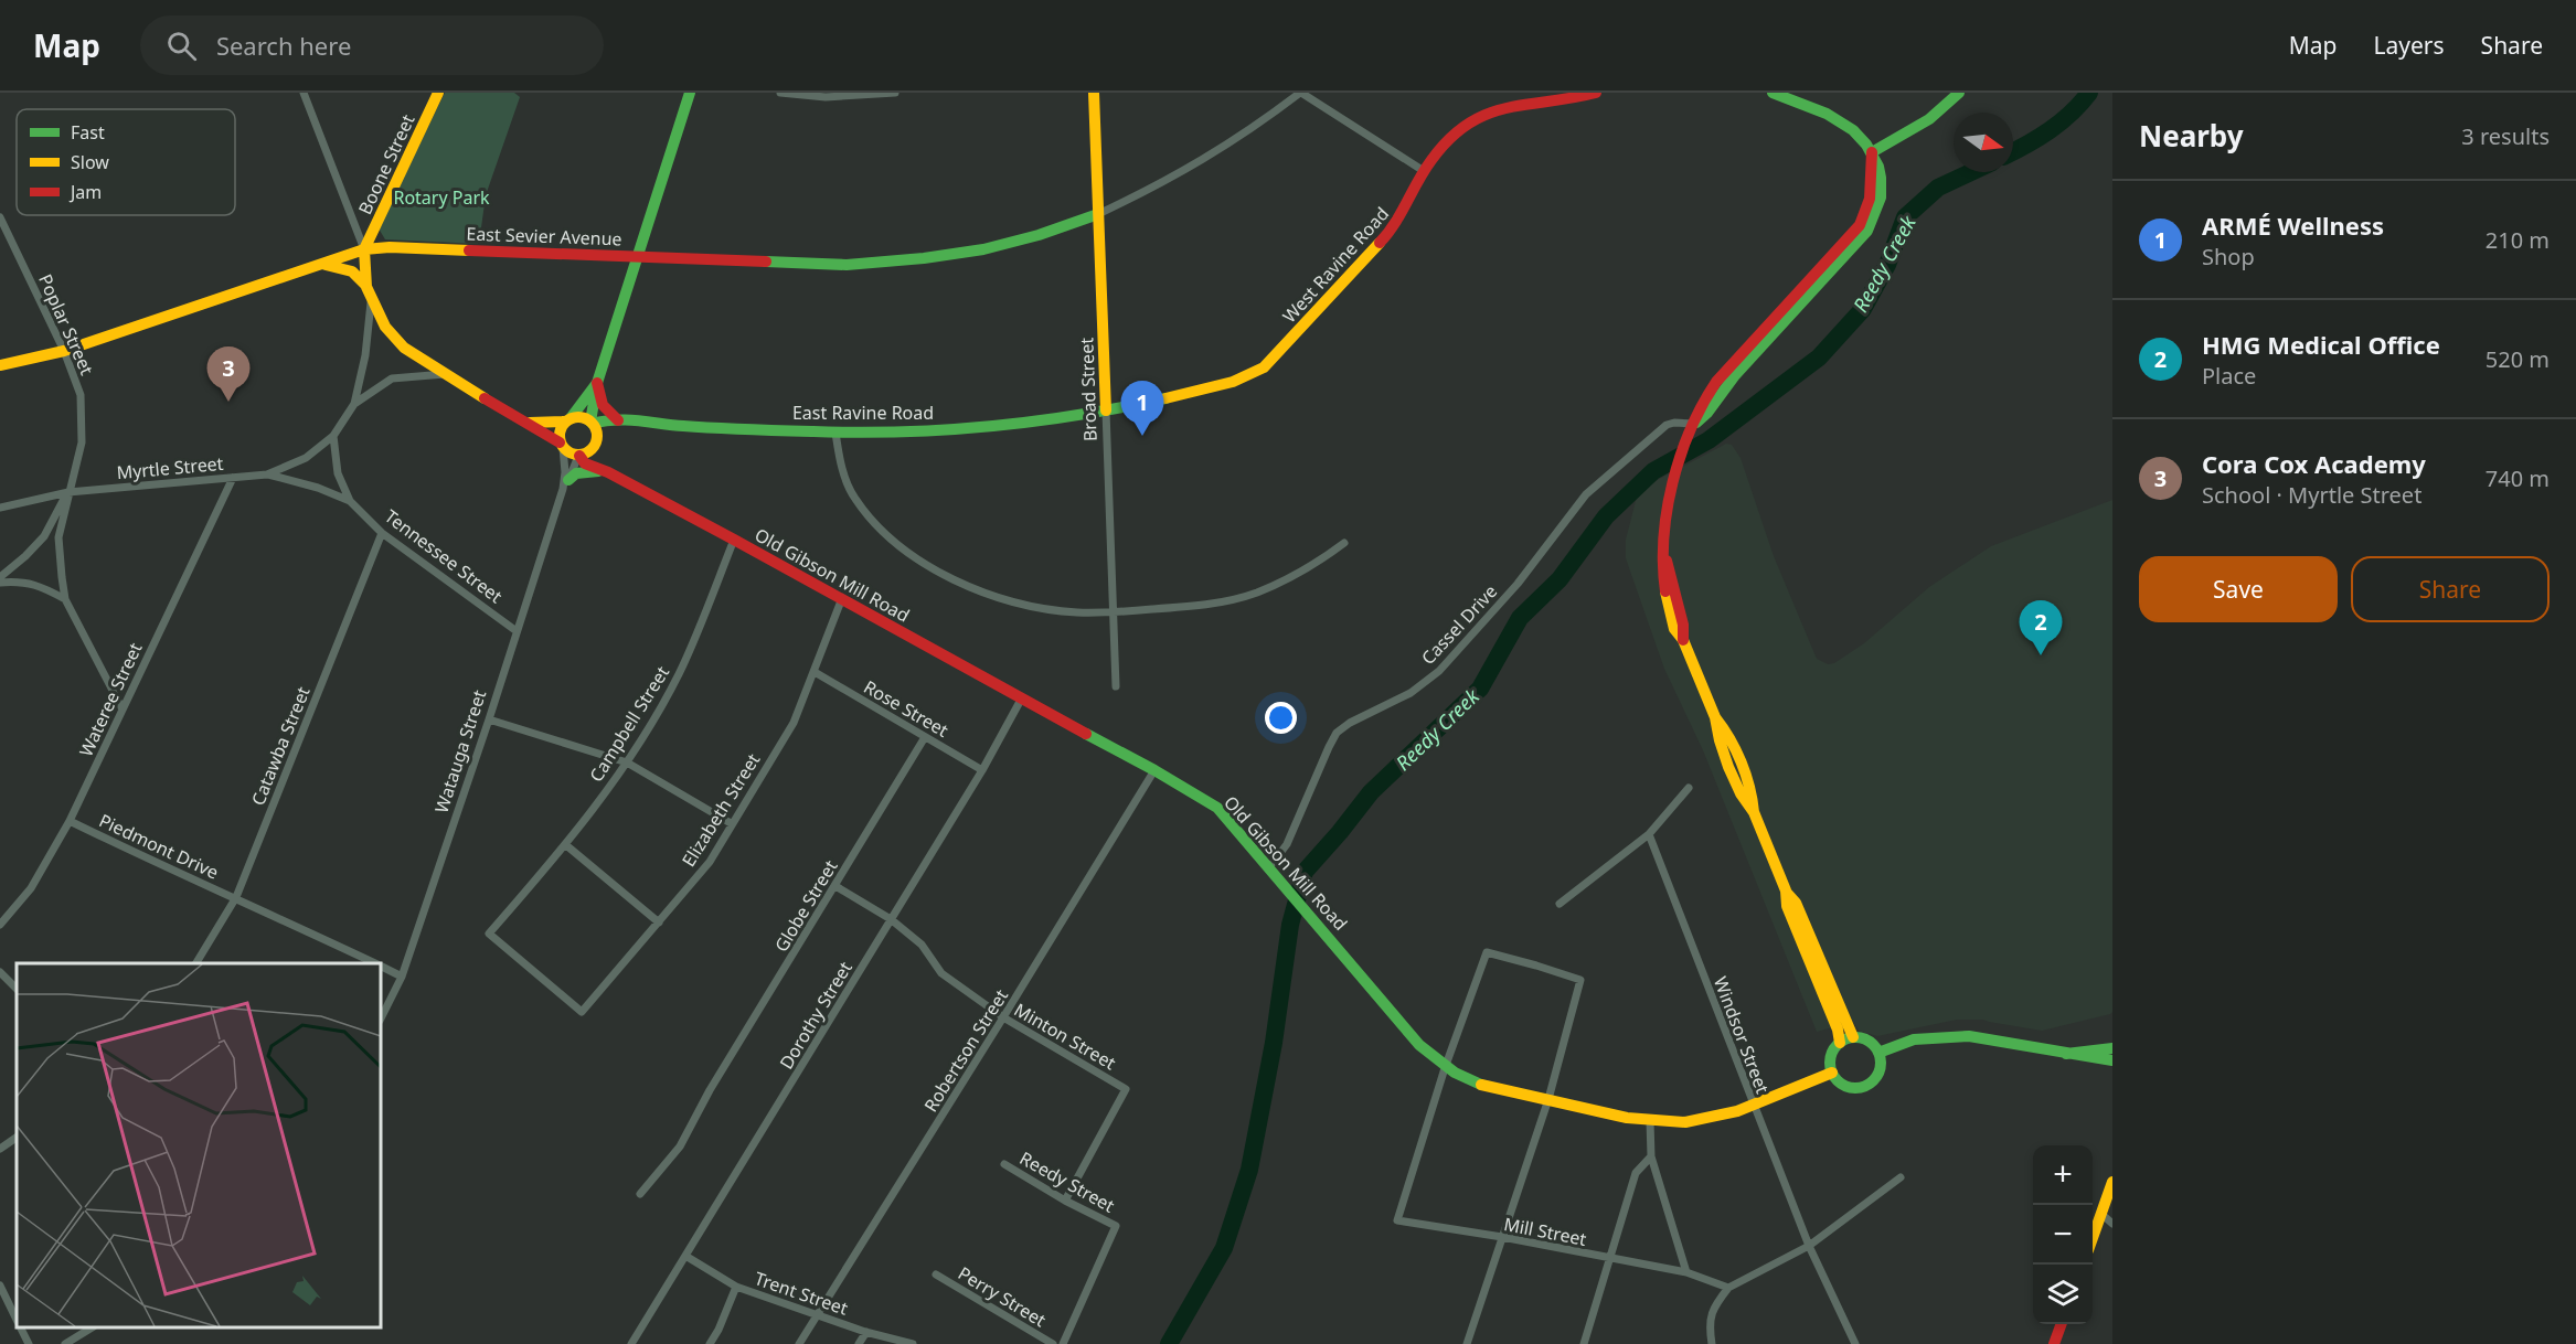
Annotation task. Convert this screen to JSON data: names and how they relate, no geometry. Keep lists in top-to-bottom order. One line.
{"streets":{"main road":["Boone Street","East Sevier Avenue","West Ravine Road","Broad Street","East Ravine Road","Old Gibson Mill Road"],"street":["Poplar Street","Myrtle Street","Tennessee Street","Cassel Drive","Wateree Street","Rose Street","Campbell Street","Catawba Street","Watauga Street","Elizabeth Street","Piedmont Drive","Globe Street","Dorothy Street","Windsor Street","Minton Street","Robertson Street","Reedy Street","Mill Street","Trent Street","Perry Street"]},"crossings":[["Boone Street","East Sevier Avenue"],["East Sevier Avenue","Poplar Street"],["East Sevier Avenue","Broad Street"],["West Ravine Road","Broad Street"],["West Ravine Road","East Ravine Road"],["Poplar Street","Myrtle Street"],["Poplar Street","Wateree Street"],["Broad Street","East Ravine Road"],["East Ravine Road","Old Gibson Mill Road"],["East Ravine Road","Watauga Street"],["Myrtle Street","Tennessee Street"],["Myrtle Street","Wateree Street"],["Tennessee Street","Catawba Street"],["Tennessee Street","Watauga Street"],["Old Gibson Mill Road","Cassel Drive"],["Old Gibson Mill Road","Campbell Street"],["Old Gibson Mill Road","Watauga Street"],["Old Gibson Mill Road","Elizabeth Street"],["Old Gibson Mill Road","Dorothy Street"],["Old Gibson Mill Road","Windsor Street"],["Old Gibson Mill Road","Robertson Street"],["Old Gibson Mill Road","Mill Street"],["Wateree Street","Piedmont Drive"],["Rose Street","Elizabeth Street"],["Rose Street","Globe Street"],["Rose Street","Dorothy Street"],["Campbell Street","Elizabeth Street"],["Catawba Street","Piedmont Drive"],["Watauga Street","Piedmont Drive"],["Globe Street","Minton Street"],["Dorothy Street","Minton Street"],["Dorothy Street","Trent Street"],["Minton Street","Robertson Street"],["Minton Street","Reedy Street"],["Robertson Street","Trent Street"]],"water":["Reedy Creek"],"parks":["Rotary Park"],"legend":["Fast","Slow","Jam"],"north":"right","page":{"header":"Map","search":"Search here","nav":["Map","Layers","Share"],"heading":["Nearby","3 results"],"list":[{"mark":"1","name":"ARMÉ Wellness","note":"Shop","value":"210 m"},{"mark":"2","name":"HMG Medical Office","note":"Place","value":"520 m"},{"mark":"3","name":"Cora Cox Academy","note":"School · Myrtle Street","value":"740 m"}],"pins":["3","1","2"],"buttons":["Save","Share"],"map_buttons":["+","−"]}}
